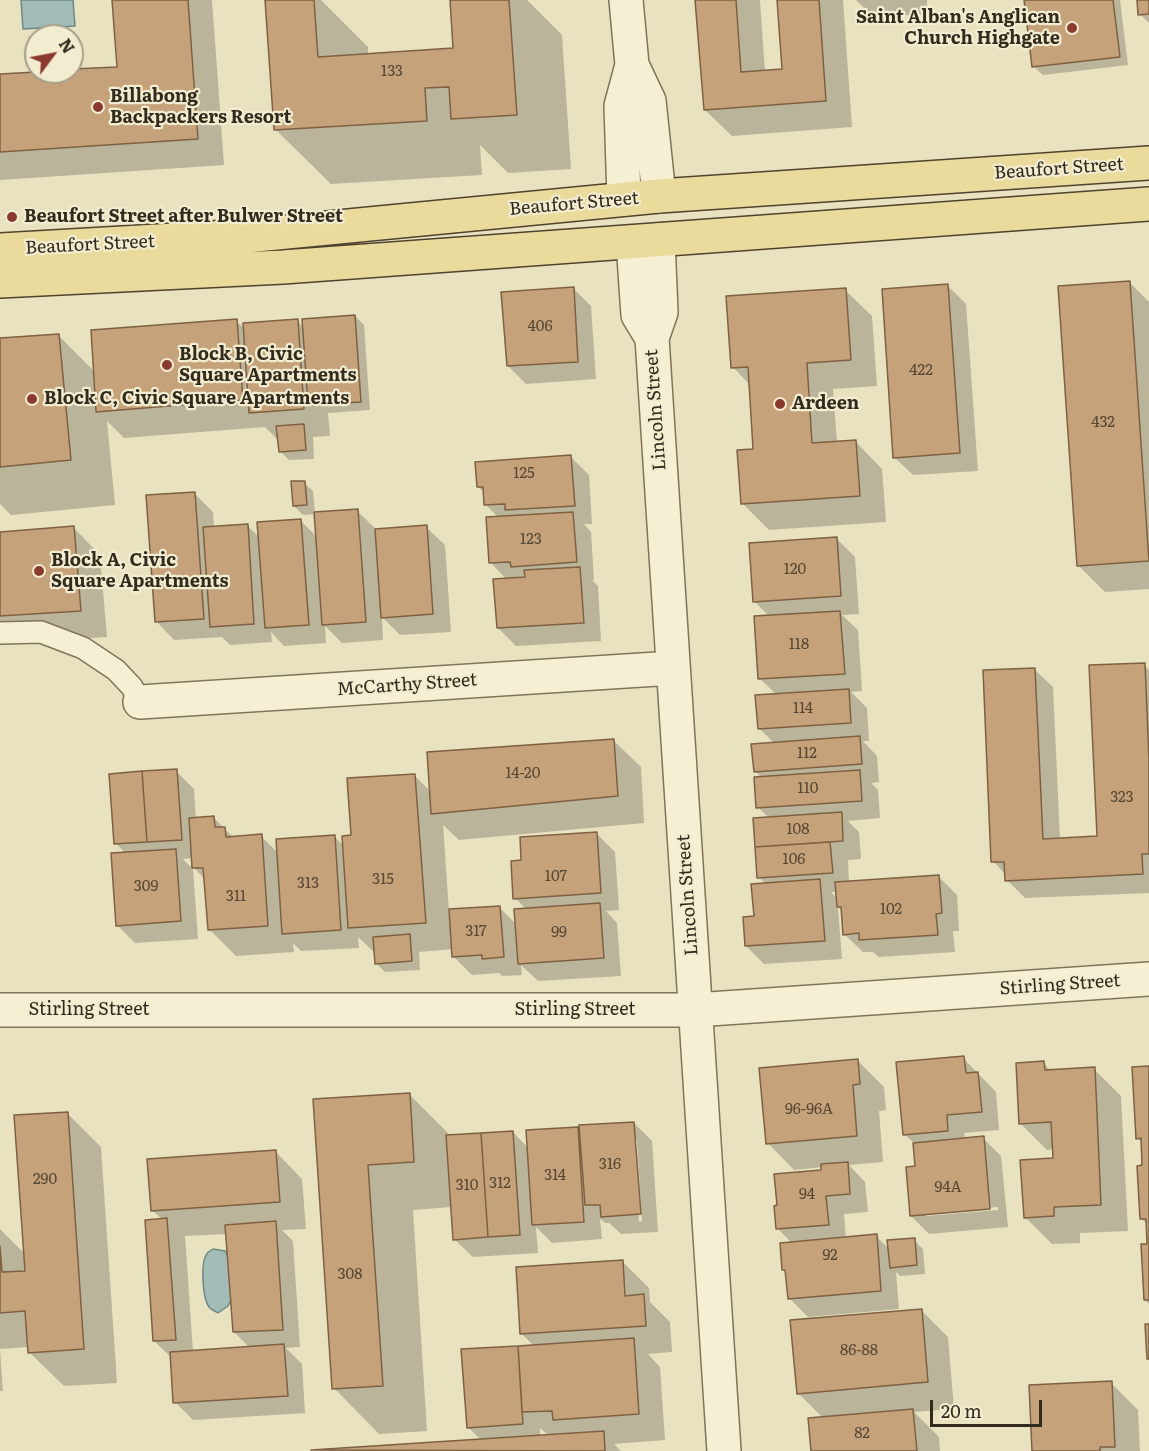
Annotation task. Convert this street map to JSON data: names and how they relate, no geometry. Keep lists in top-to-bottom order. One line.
{"streets":{"main road":["Beaufort Street"],"street":["Lincoln Street","McCarthy Street","Stirling Street"]},"crossings":[["Beaufort Street","Lincoln Street"],["Lincoln Street","McCarthy Street"],["Lincoln Street","Stirling Street"]],"places":["Saint Alban's Anglican Church Highgate","Billabong Backpackers Resort","Beaufort Street after Bulwer Street","Block B, Civic Square Apartments","Block C, Civic Square Apartments","Ardeen","Block A, Civic Square Apartments"],"house_numbers":["133","406","422","432","125","123","120","118","114","112","14-20","110","323","108","106","107","315","313","309","311","102","317","99","96-96A","316","314","290","312","310","94A","94","92","308","86-88","82"],"scale_bar":"20 m","north":"top right"}
